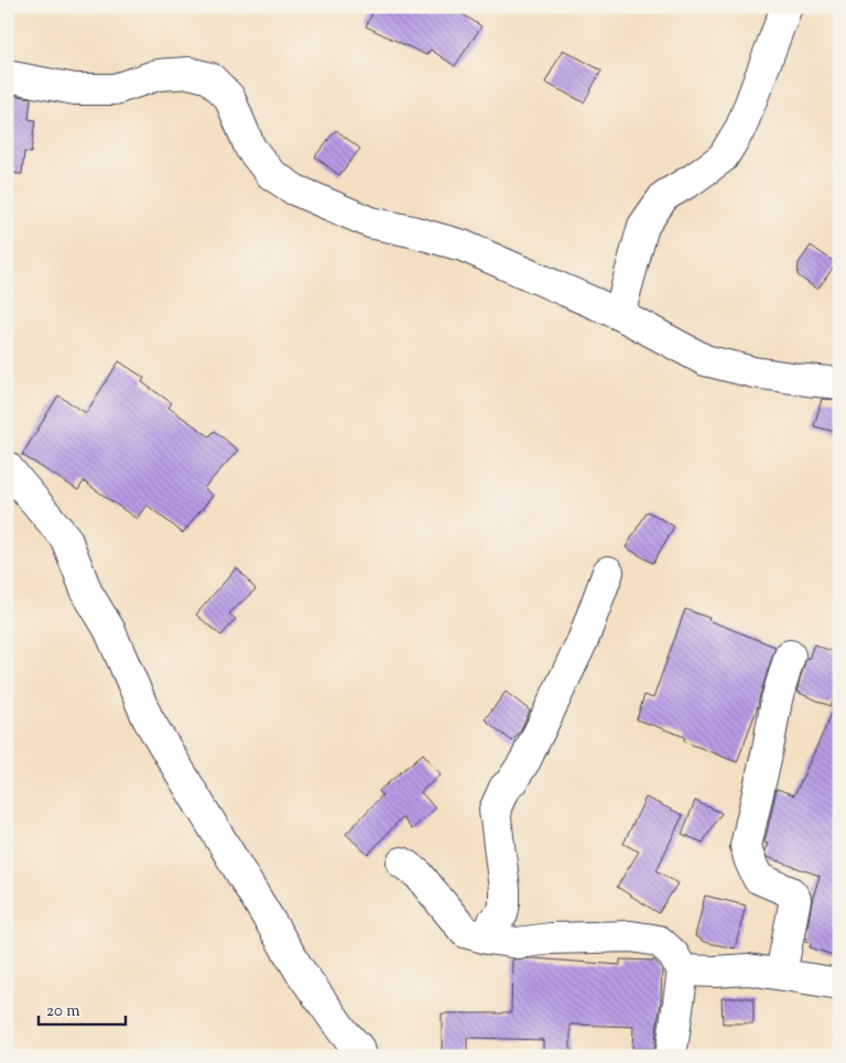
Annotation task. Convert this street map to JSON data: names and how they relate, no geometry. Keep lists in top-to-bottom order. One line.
{"scale_bar":"20 m"}
